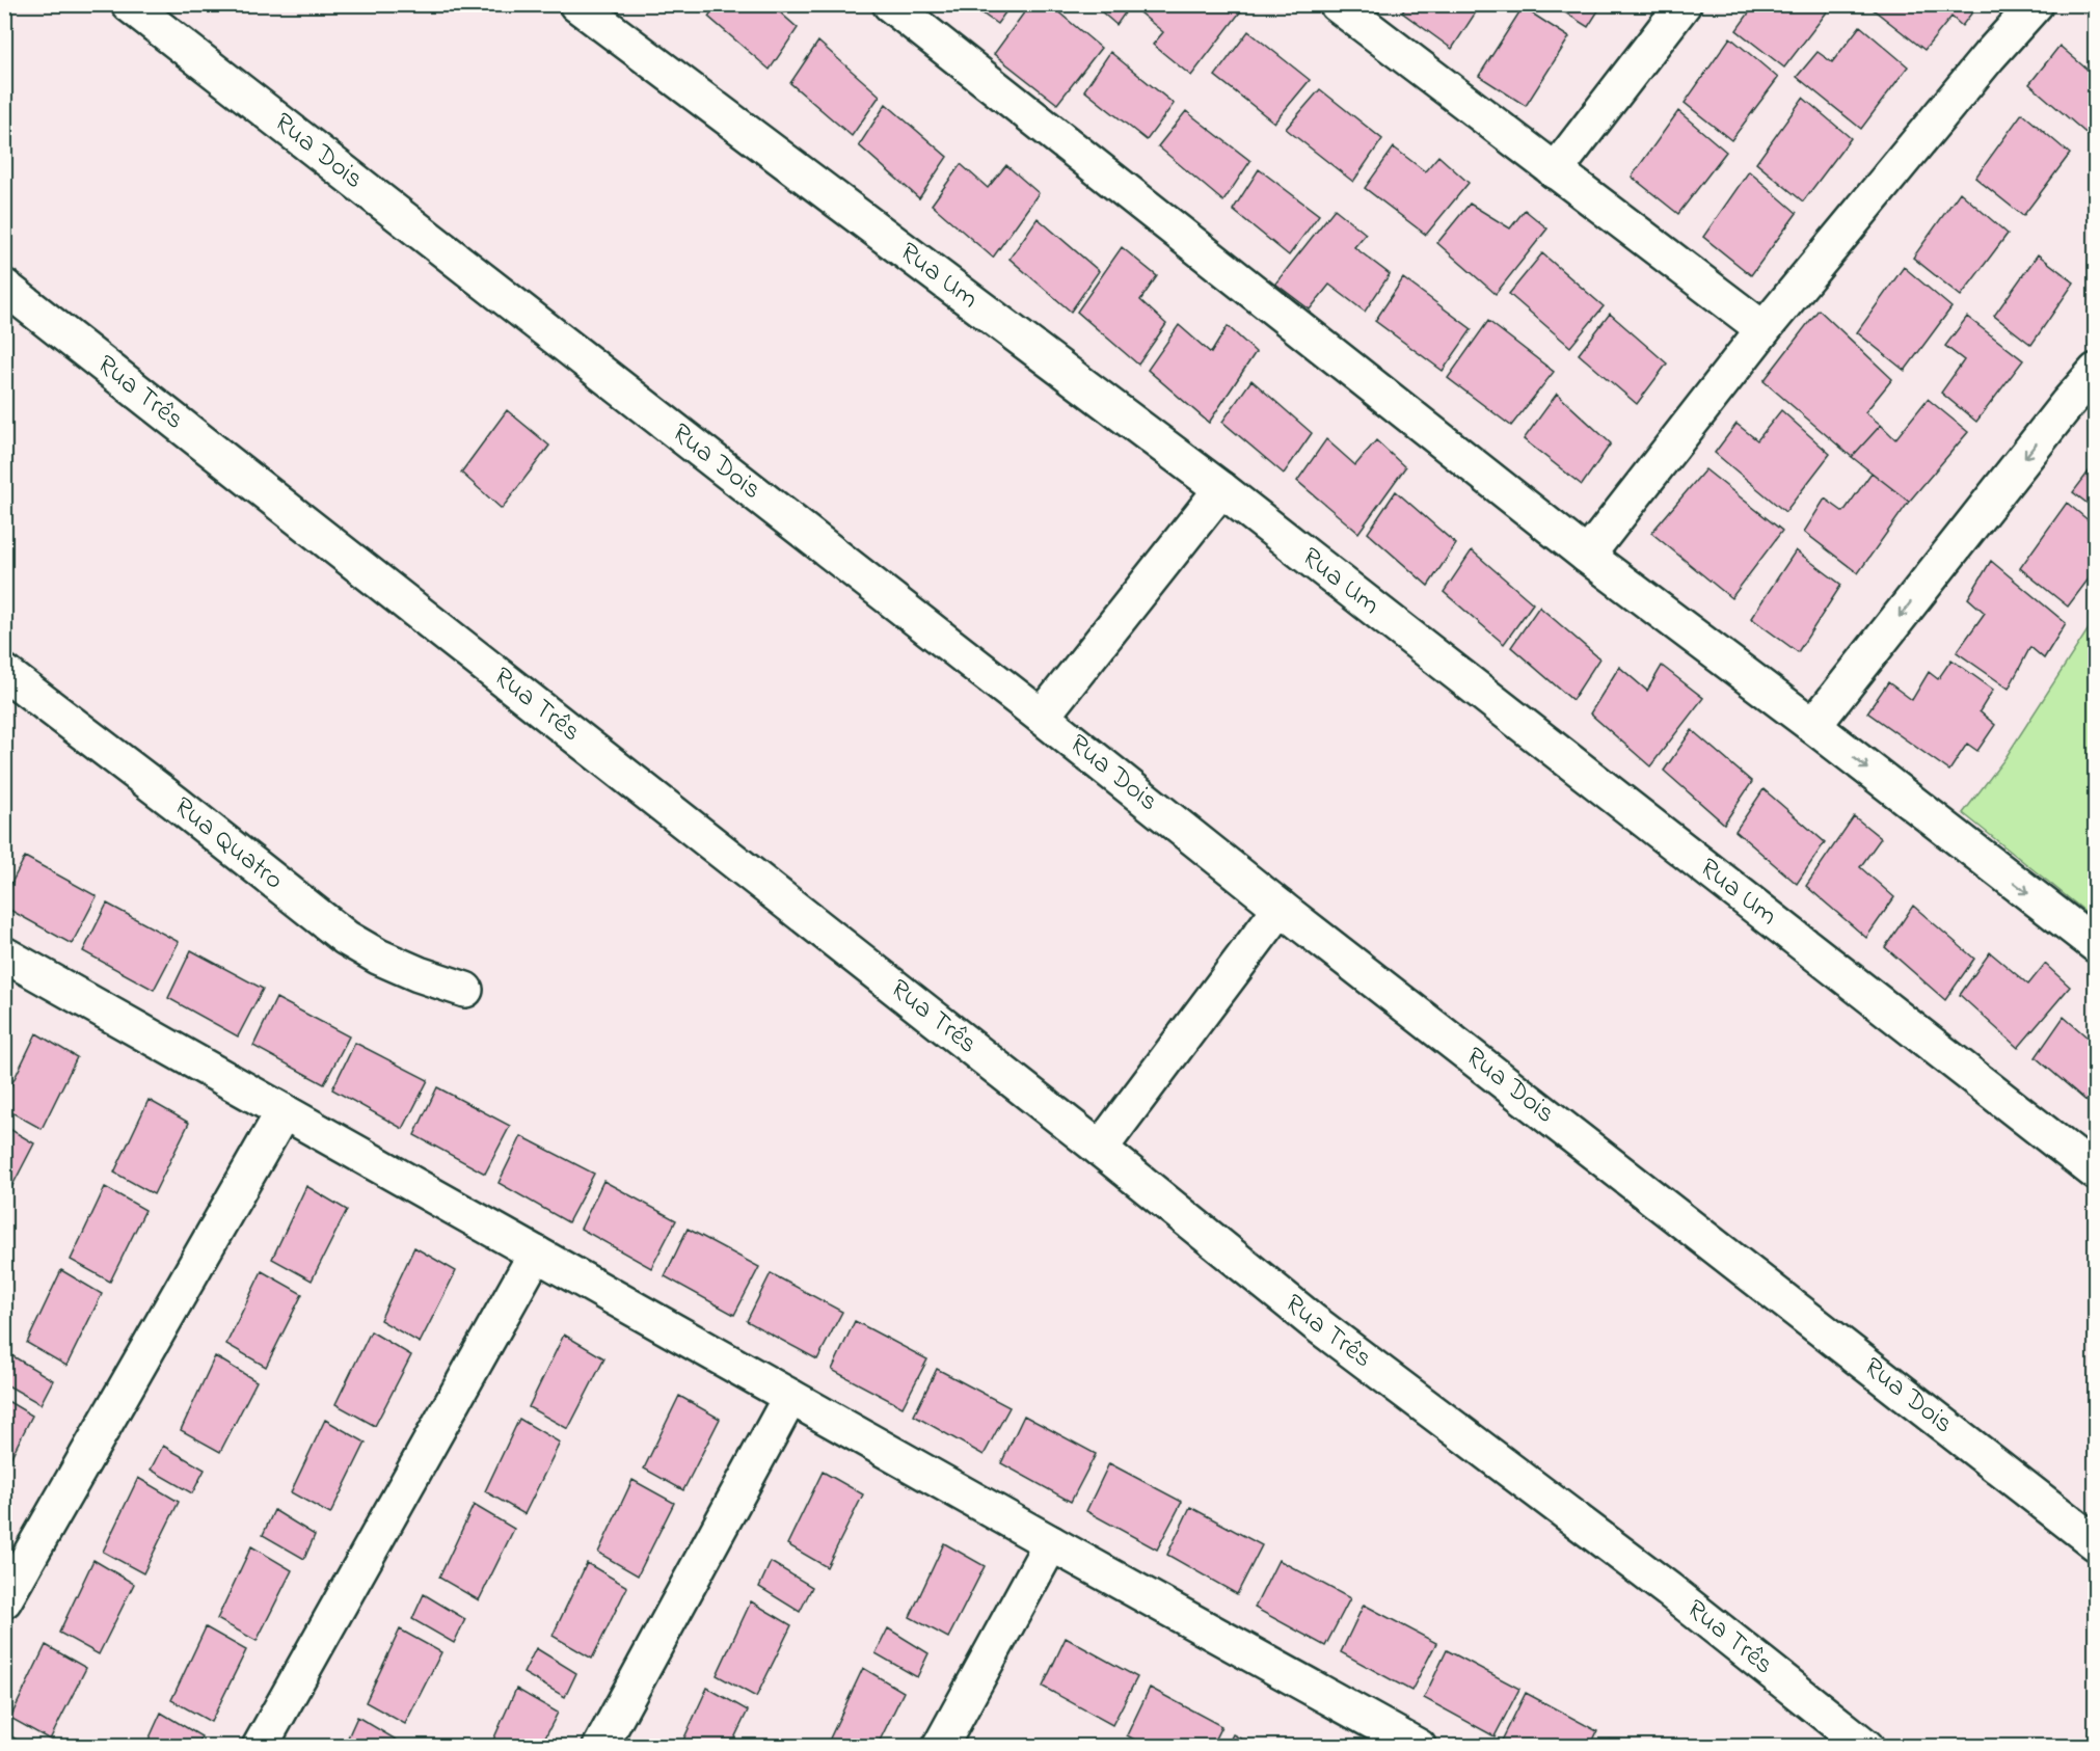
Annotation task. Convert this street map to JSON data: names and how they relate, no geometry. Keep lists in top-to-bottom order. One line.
{"streets":{"street":["Rua Dois","Rua Um","Rua Três","Rua Quatro"]}}
